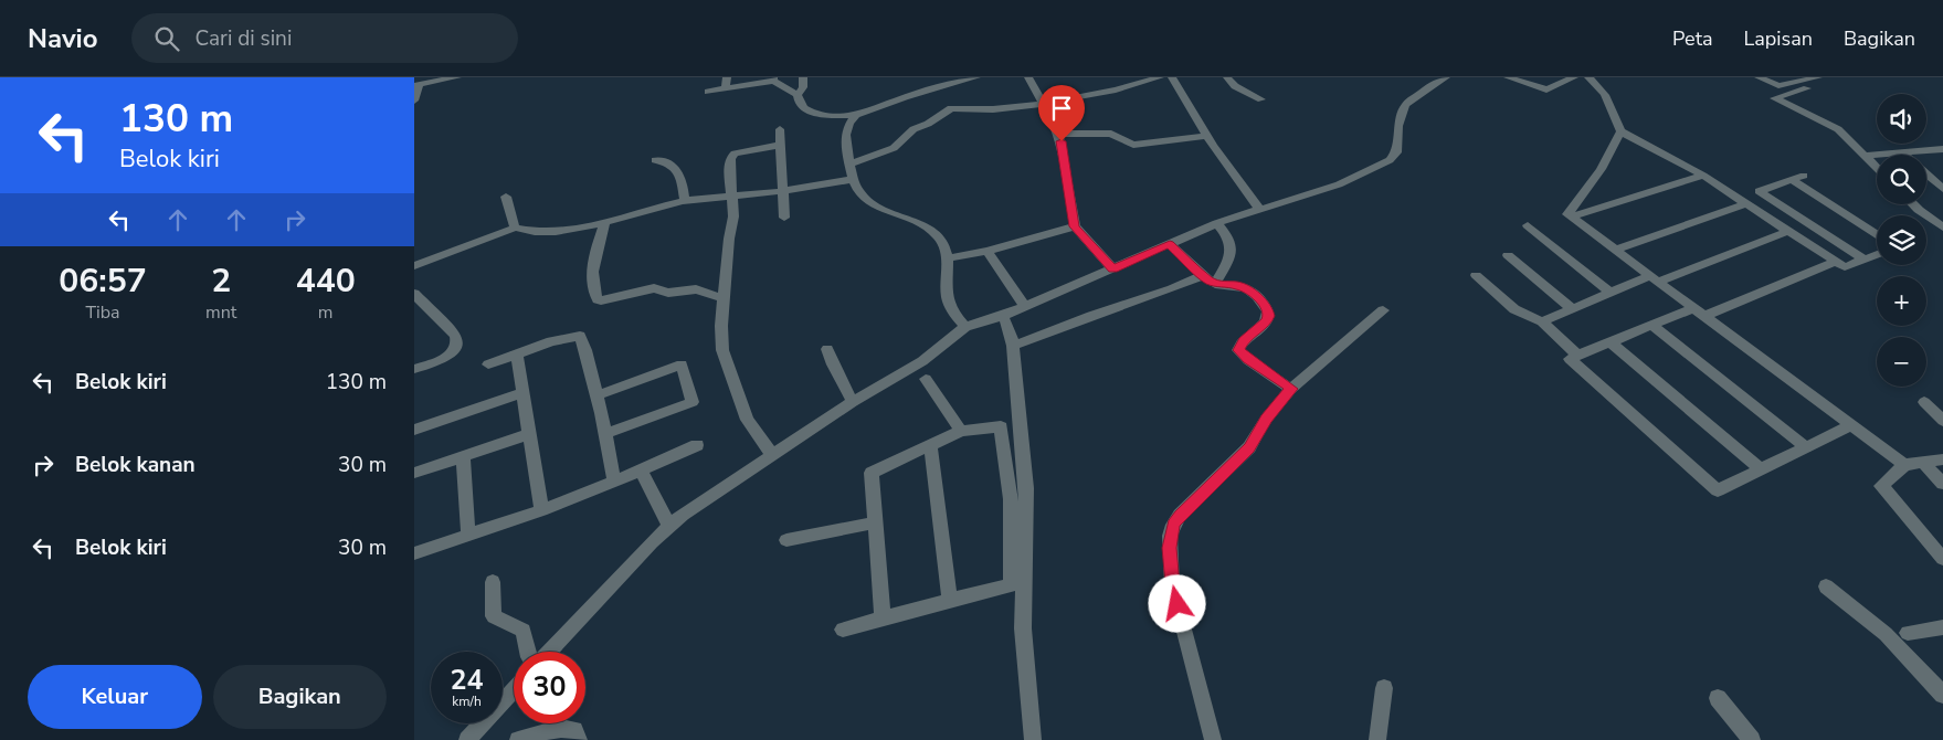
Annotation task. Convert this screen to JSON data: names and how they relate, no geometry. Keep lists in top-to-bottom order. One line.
{"page":{"header":"Navio","search":"Cari di sini","nav":["Peta","Lapisan","Bagikan"],"turn":["130 m","Belok kiri"],"map_buttons":["+","−"],"eta":["06:57","Tiba","2","mnt","440","m"],"list":[{"name":"Belok kiri","value":"130 m"},{"name":"Belok kanan","value":"30 m"},{"name":"Belok kiri","value":"30 m"}],"speed":"24 km/h","limit":"30","buttons":["Keluar","Bagikan"]}}
